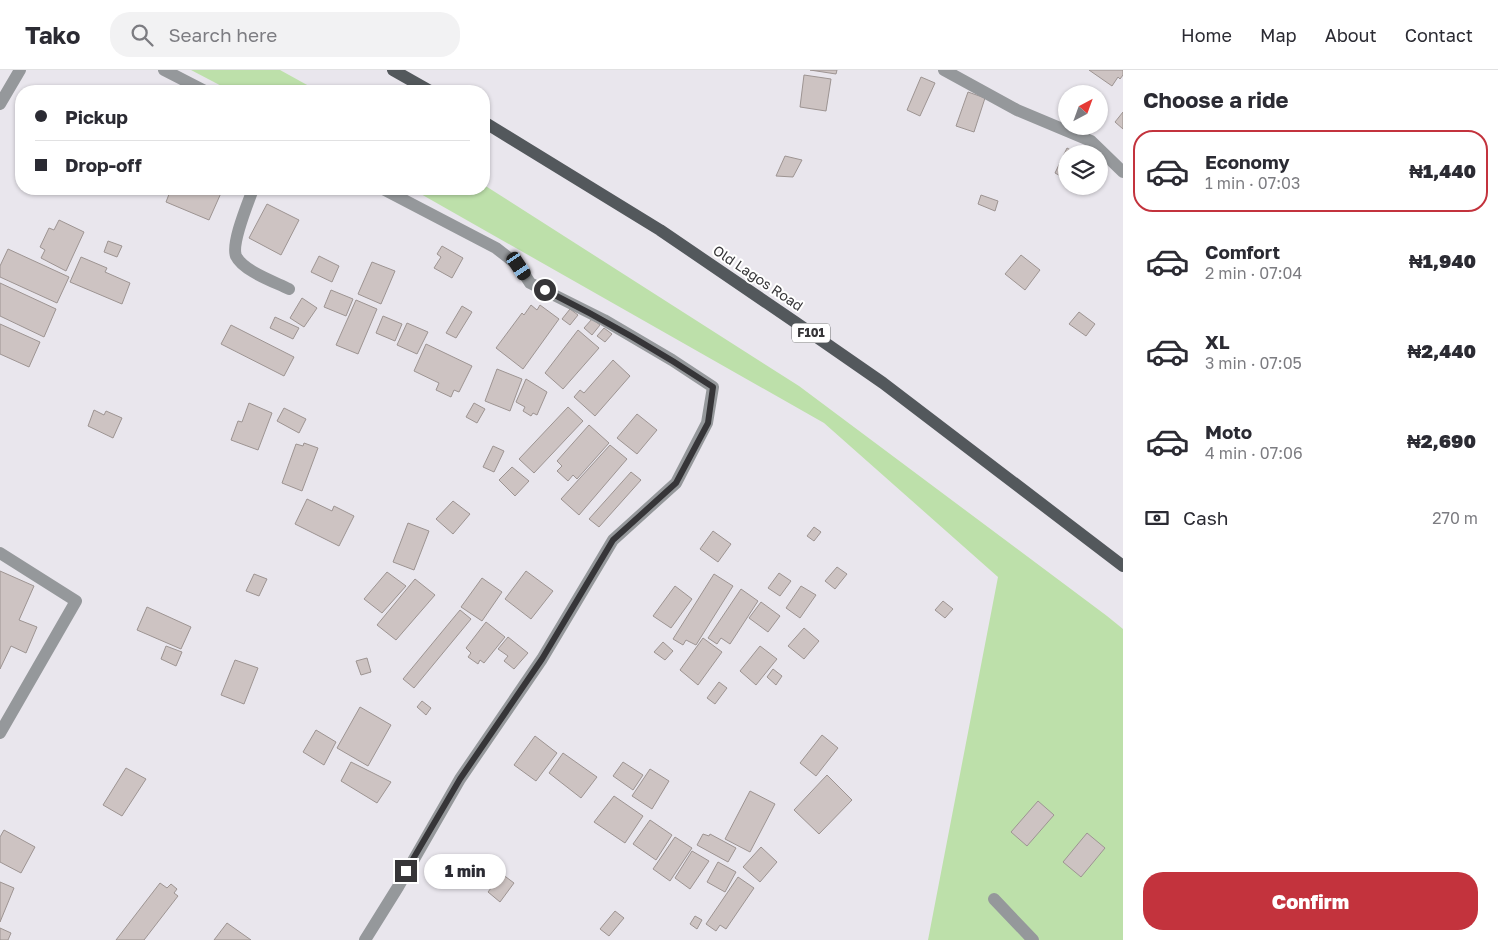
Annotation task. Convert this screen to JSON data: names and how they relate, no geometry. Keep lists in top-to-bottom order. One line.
{"streets":{"main road":["Old Lagos Road","F101"]},"north":"top right","page":{"header":"Tako","search":"Search here","nav":["Home","Map","About","Contact"],"heading":"Choose a ride","banner":["Pickup","Drop-off"],"list":[{"name":"Economy","note":"1 min · 07:03","value":"₦1,440"},{"name":"Comfort","note":"2 min · 07:04","value":"₦1,940"},{"name":"XL","note":"3 min · 07:05","value":"₦2,440"},{"name":"Moto","note":"4 min · 07:06","value":"₦2,690"}],"pay":["Cash","270 m"],"bubble":"1 min","buttons":"Confirm"}}
